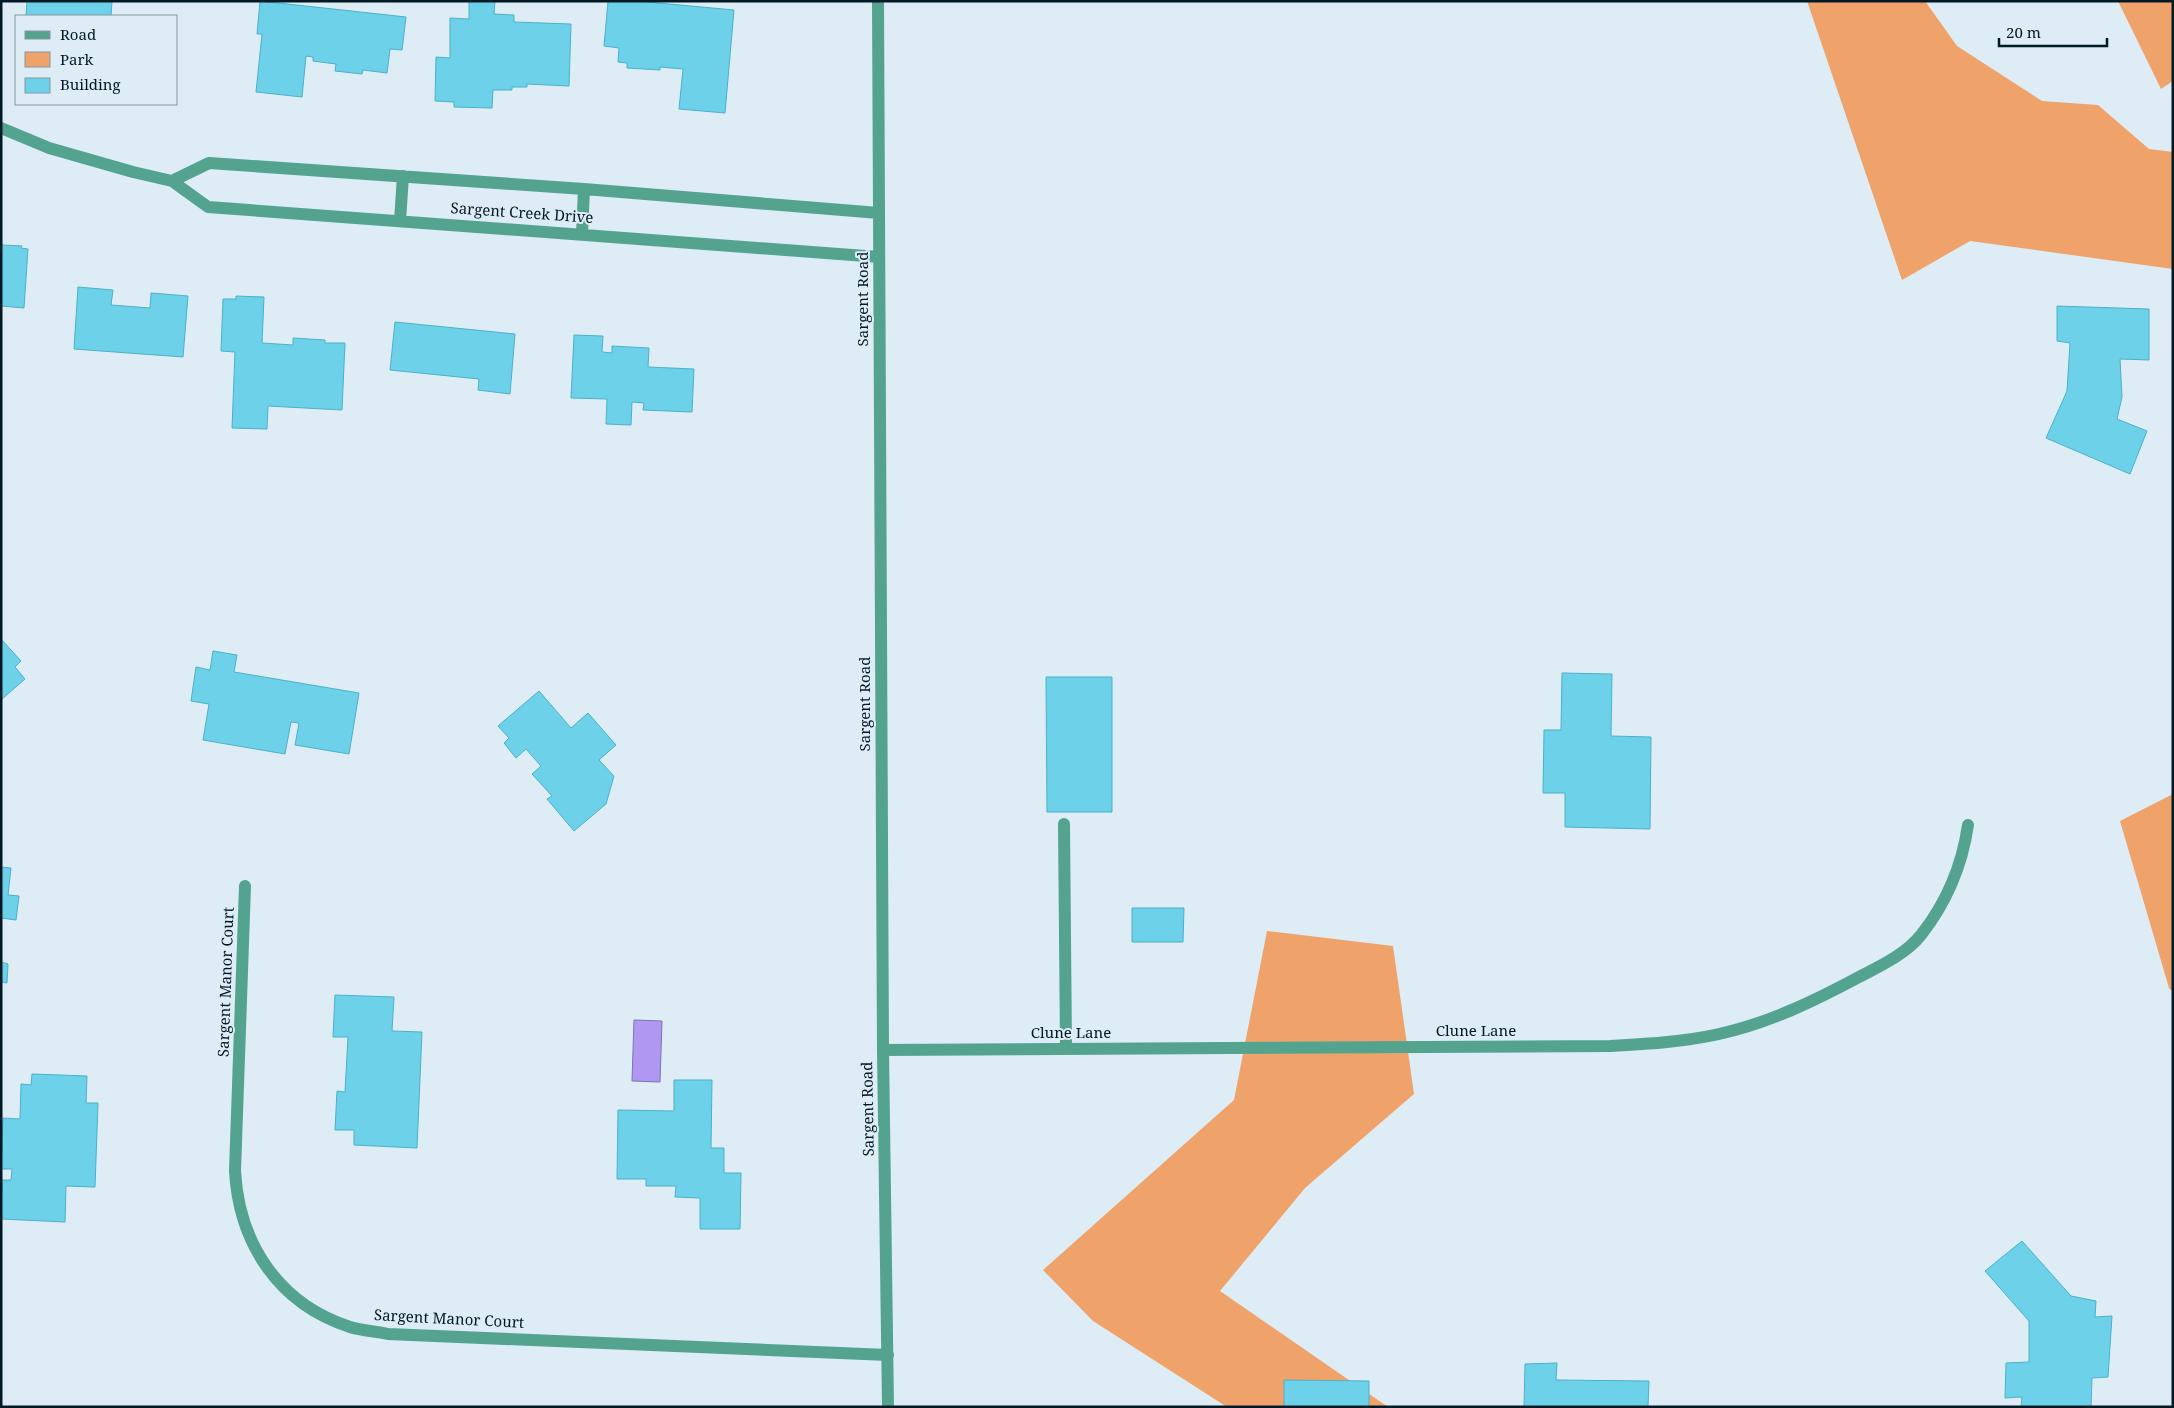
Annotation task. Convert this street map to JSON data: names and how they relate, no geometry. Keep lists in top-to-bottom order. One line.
{"streets":{"street":["Sargent Creek Drive","Sargent Road","Sargent Manor Court","Clune Lane"]},"crossings":[["Sargent Creek Drive","Sargent Road"],["Sargent Road","Sargent Manor Court"],["Sargent Road","Clune Lane"]],"legend":["Road","Park","Building"],"scale_bar":"20 m"}
